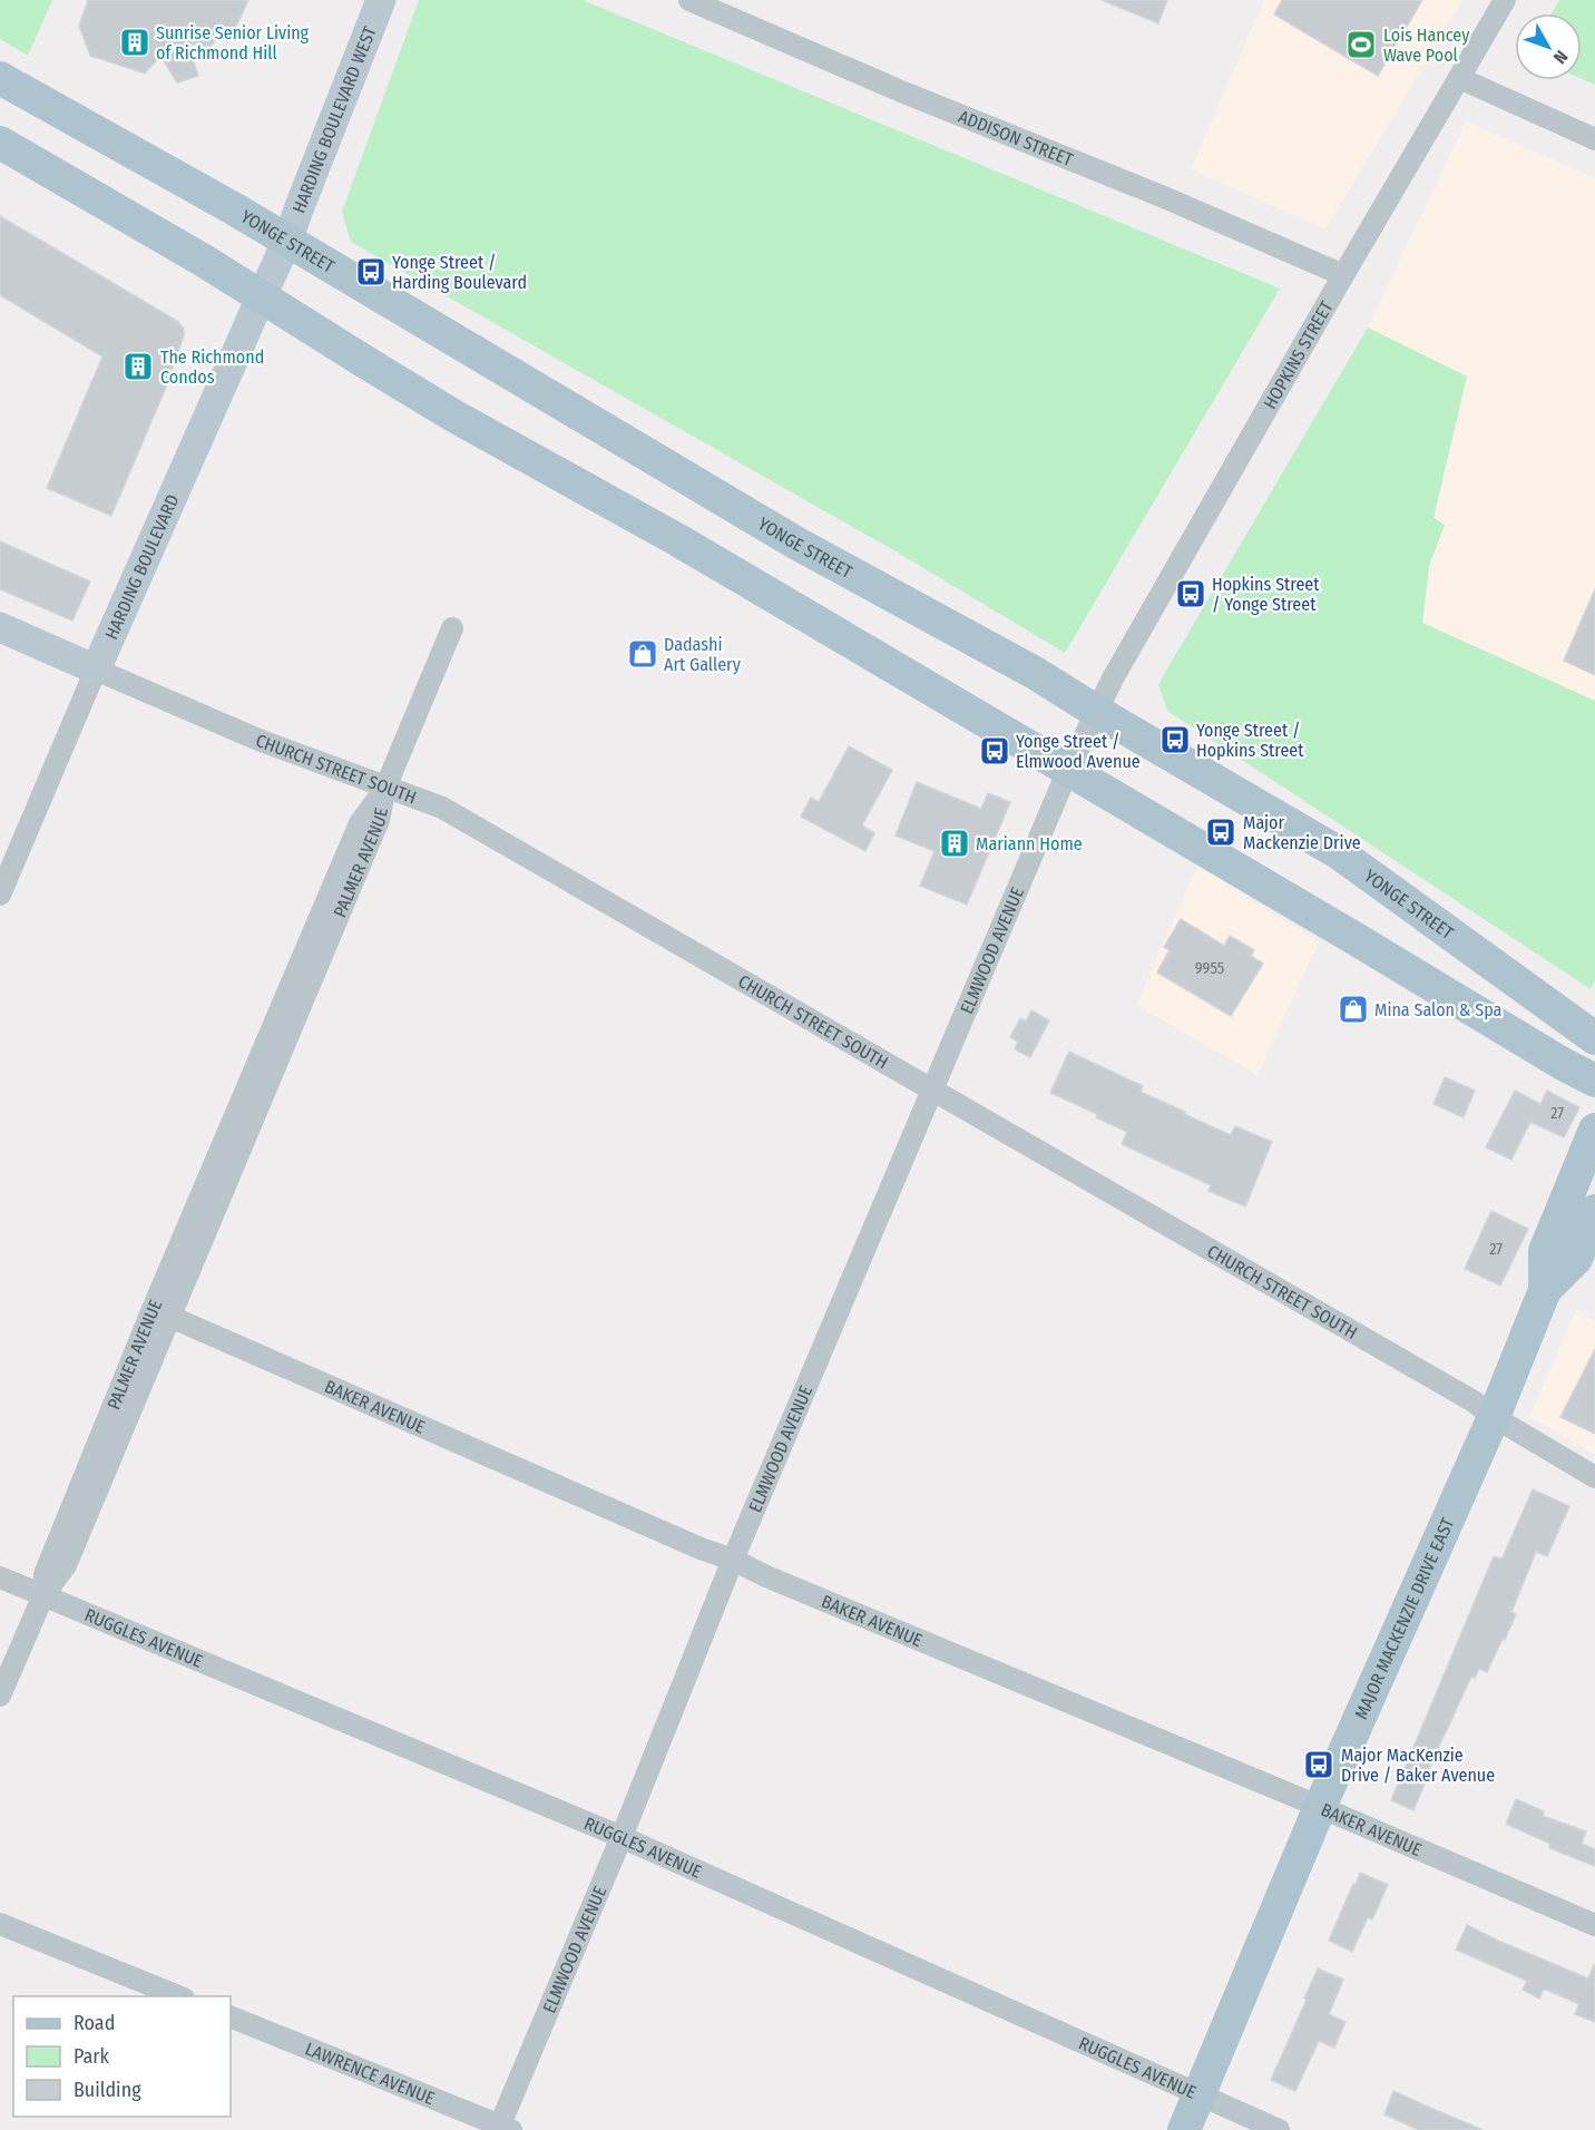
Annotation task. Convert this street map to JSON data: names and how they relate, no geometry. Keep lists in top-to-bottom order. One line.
{"streets":{"main road":["YONGE STREET","MAJOR MACKENZIE DRIVE EAST"],"street":["HARDING BOULEVARD WEST","ADDISON STREET","HOPKINS STREET","HARDING BOULEVARD","CHURCH STREET SOUTH","PALMER AVENUE","ELMWOOD AVENUE","BAKER AVENUE","RUGGLES AVENUE","LAWRENCE AVENUE"]},"crossings":[["HARDING BOULEVARD WEST","YONGE STREET"],["HARDING BOULEVARD WEST","HARDING BOULEVARD"],["ADDISON STREET","HOPKINS STREET"],["YONGE STREET","HOPKINS STREET"],["YONGE STREET","HARDING BOULEVARD"],["HOPKINS STREET","ELMWOOD AVENUE"],["HARDING BOULEVARD","CHURCH STREET SOUTH"],["CHURCH STREET SOUTH","PALMER AVENUE"],["CHURCH STREET SOUTH","ELMWOOD AVENUE"],["CHURCH STREET SOUTH","MAJOR MACKENZIE DRIVE EAST"],["PALMER AVENUE","BAKER AVENUE"],["PALMER AVENUE","RUGGLES AVENUE"],["ELMWOOD AVENUE","BAKER AVENUE"],["ELMWOOD AVENUE","RUGGLES AVENUE"],["ELMWOOD AVENUE","LAWRENCE AVENUE"],["BAKER AVENUE","MAJOR MACKENZIE DRIVE EAST"],["MAJOR MACKENZIE DRIVE EAST","RUGGLES AVENUE"]],"places":{"building":["Sunrise Senior Living of Richmond Hill","The Richmond Condos","Mariann Home"],"sports":["Lois Hancey Wave Pool"],"bus stop":["Yonge Street / Harding Boulevard","Hopkins Street / Yonge Street","Yonge Street / Hopkins Street","Yonge Street / Elmwood Avenue","Major Mackenzie Drive","Major MacKenzie Drive / Baker Avenue"],"shop":["Dadashi Art Gallery","Mina Salon & Spa"]},"house_numbers":["9955","27","27"],"legend":["Road","Park","Building"],"north":"bottom right"}
